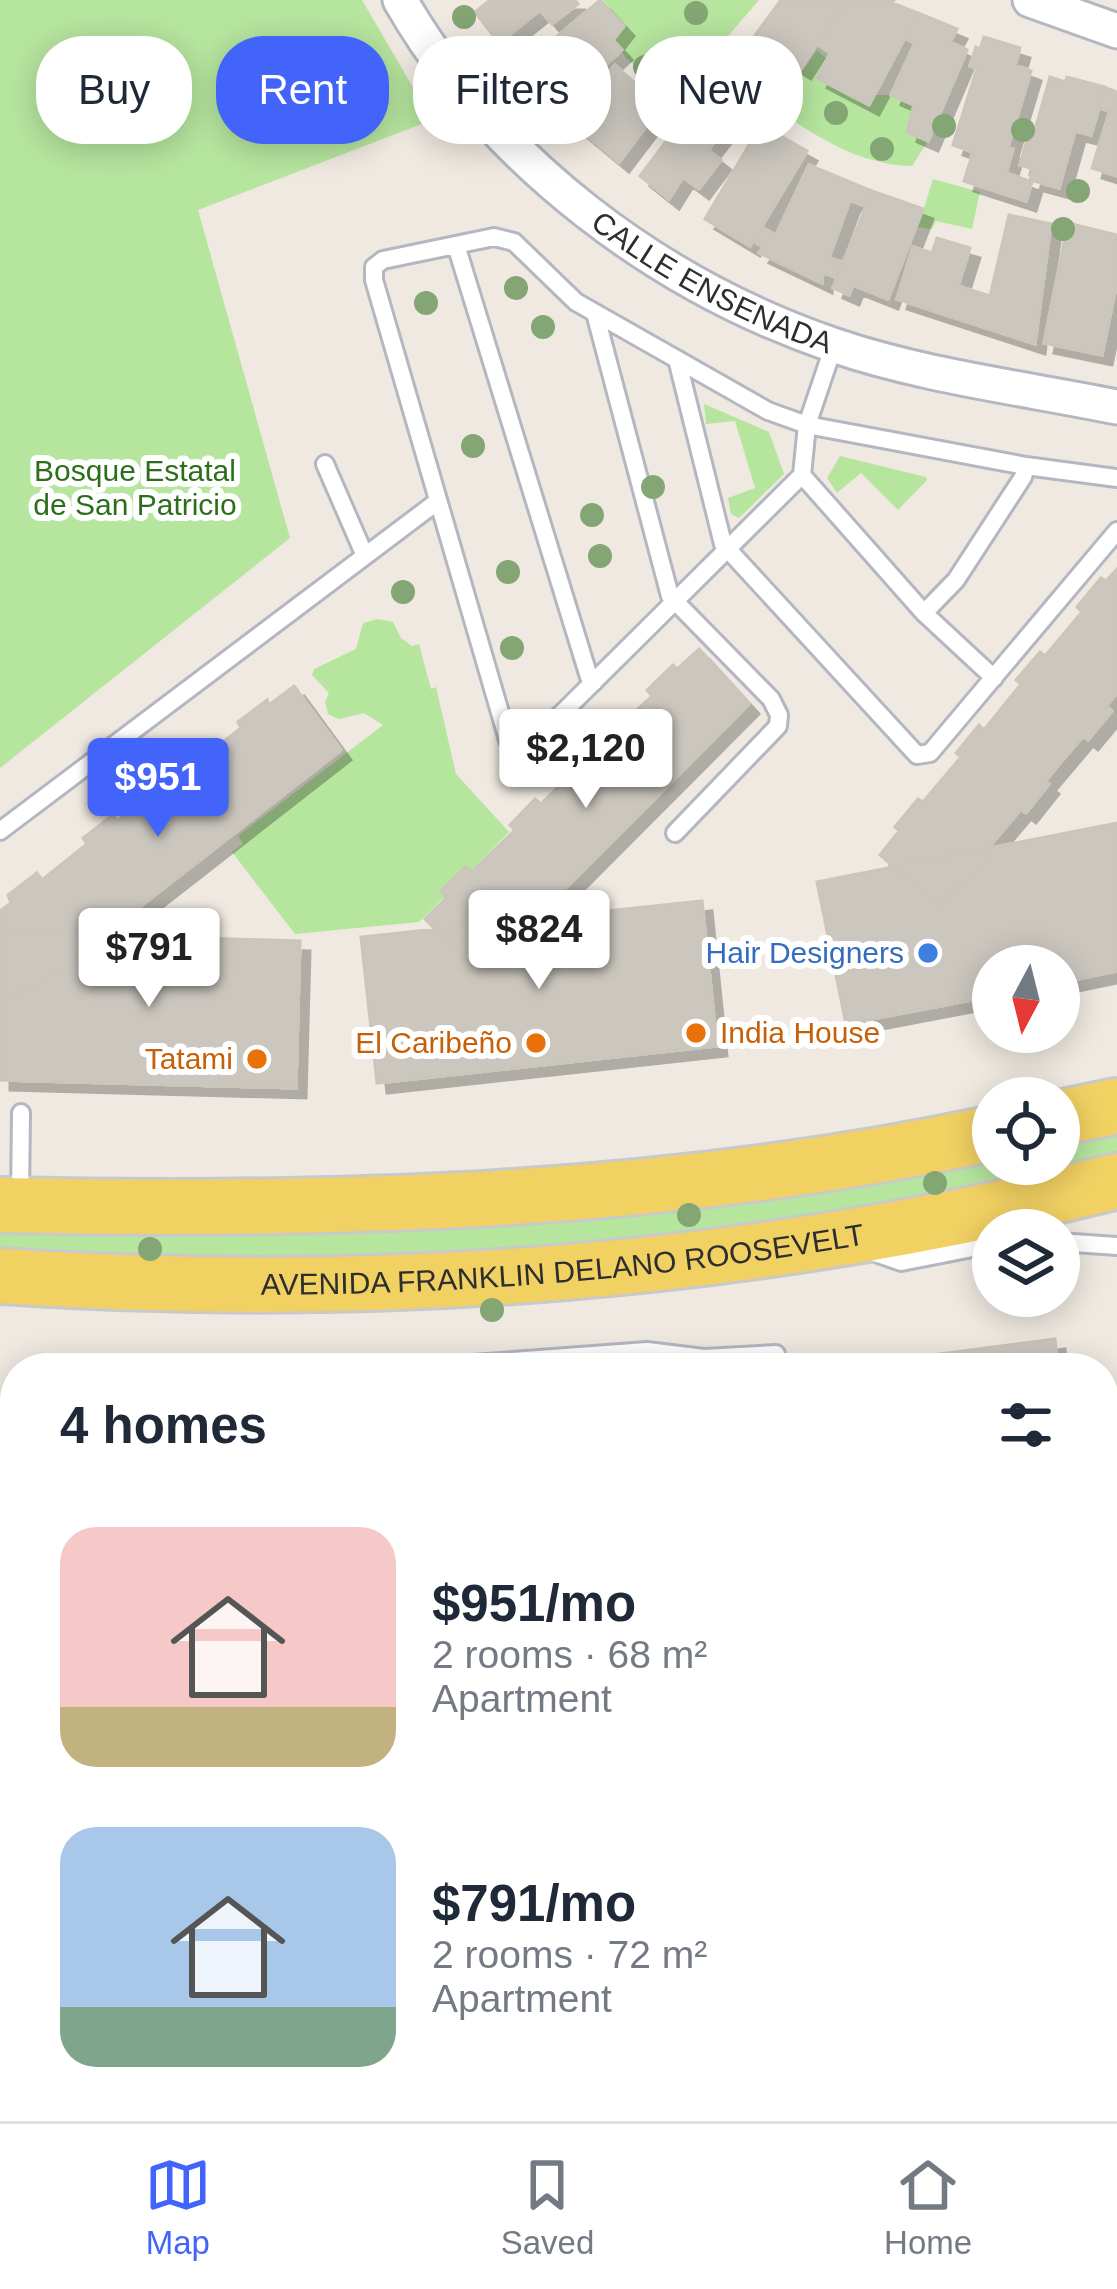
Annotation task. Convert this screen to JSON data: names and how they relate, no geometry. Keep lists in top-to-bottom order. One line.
{"streets":{"main road":["AVENIDA FRANKLIN DELANO ROOSEVELT"],"street":["CALLE ENSENADA"]},"parks":["Bosque Estatal de San Patricio"],"places":["Hair Designers","India House","El Caribeño","Tatami"],"north":"bottom","page":{"chip":["Buy","Rent","Filters","New"],"price":["$2,120","$951","$824","$791"],"heading":"4 homes","list":[{"name":"$951/mo","note":"2 rooms · 68 m² · Apartment"},{"name":"$791/mo","note":"2 rooms · 72 m² · Apartment"}],"tabs":["Map","Saved","Home"]}}
